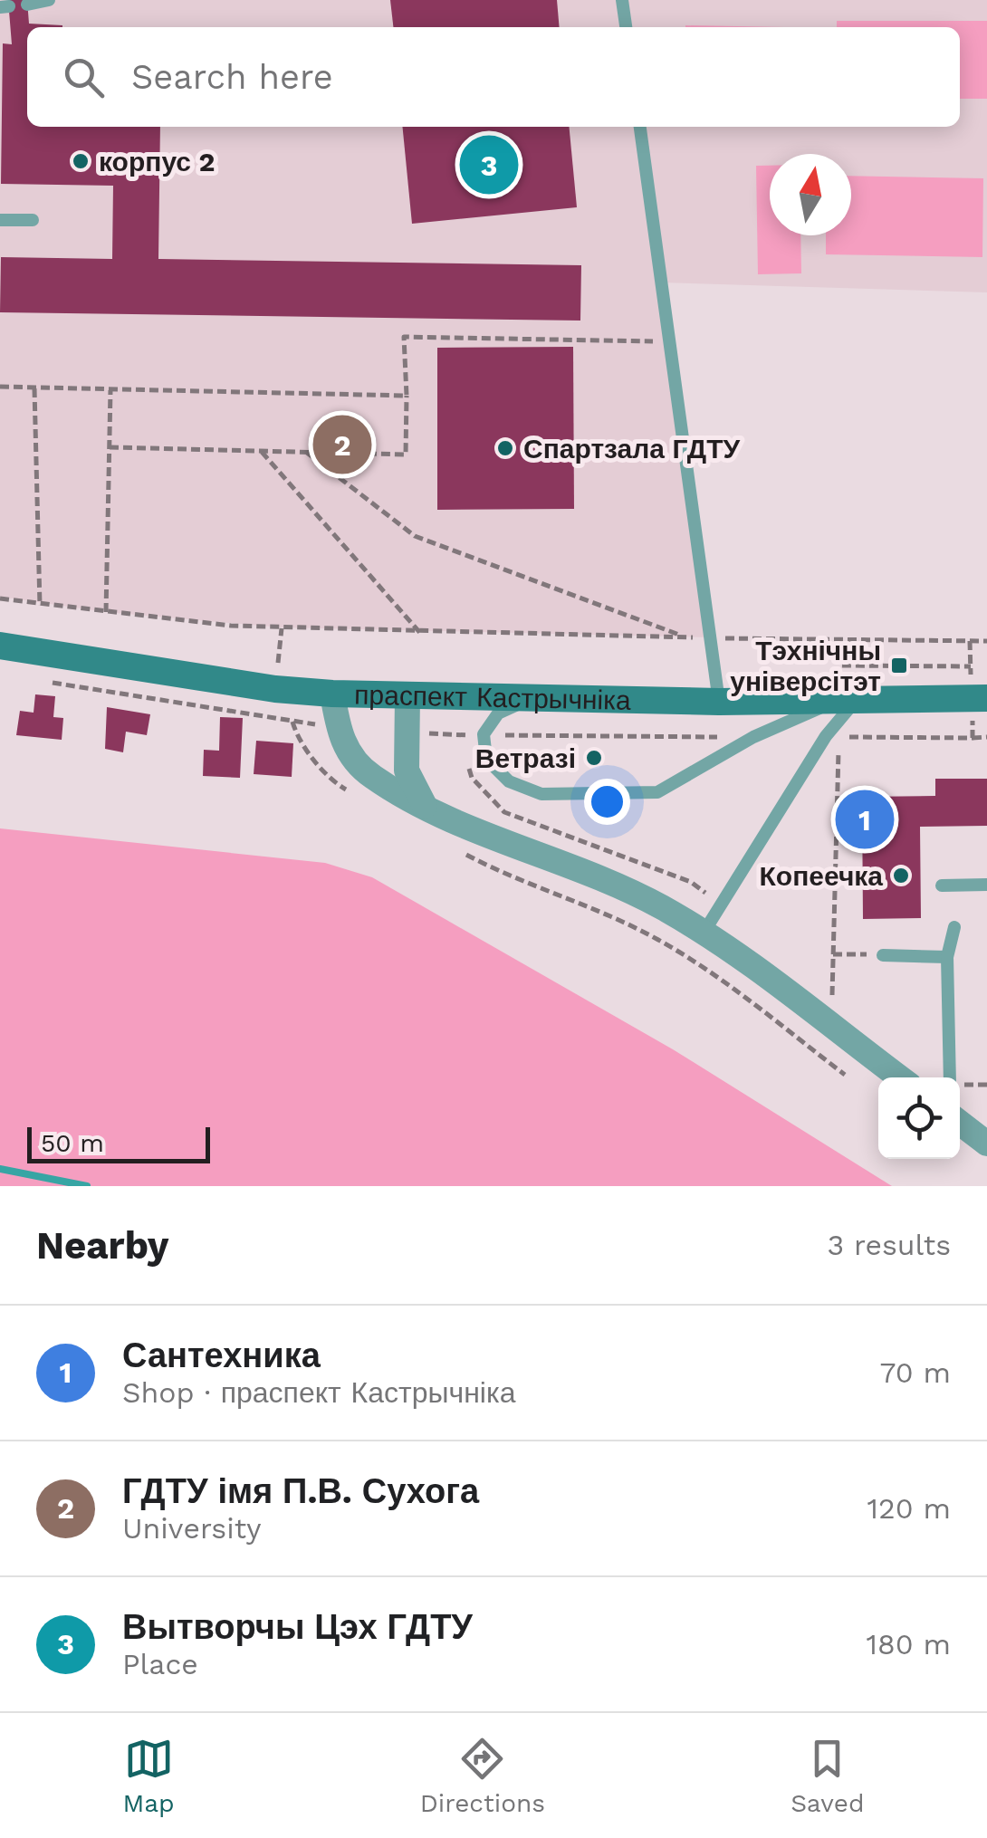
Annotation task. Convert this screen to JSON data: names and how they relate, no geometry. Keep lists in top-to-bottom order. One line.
{"streets":{"main road":["праспект Кастрычніка"]},"places":{"other":["корпус 2","Спартзала ГДТУ","Ветразі","Копеечка"],"transit":["Тэхнічны універсітэт"]},"scale_bar":"50 m","north":"top","page":{"search":"Search here","pins":["3","2","1"],"scale":"50 m","heading":["Nearby","3 results"],"list":[{"mark":"1","name":"Сантехника","note":"Shop · праспект Кастрычніка","value":"70 m"},{"mark":"2","name":"ГДТУ імя П.В. Сухога","note":"University","value":"120 m"},{"mark":"3","name":"Вытворчы Цэх ГДТУ","note":"Place","value":"180 m"}],"nav":["Map","Directions","Saved"]}}
